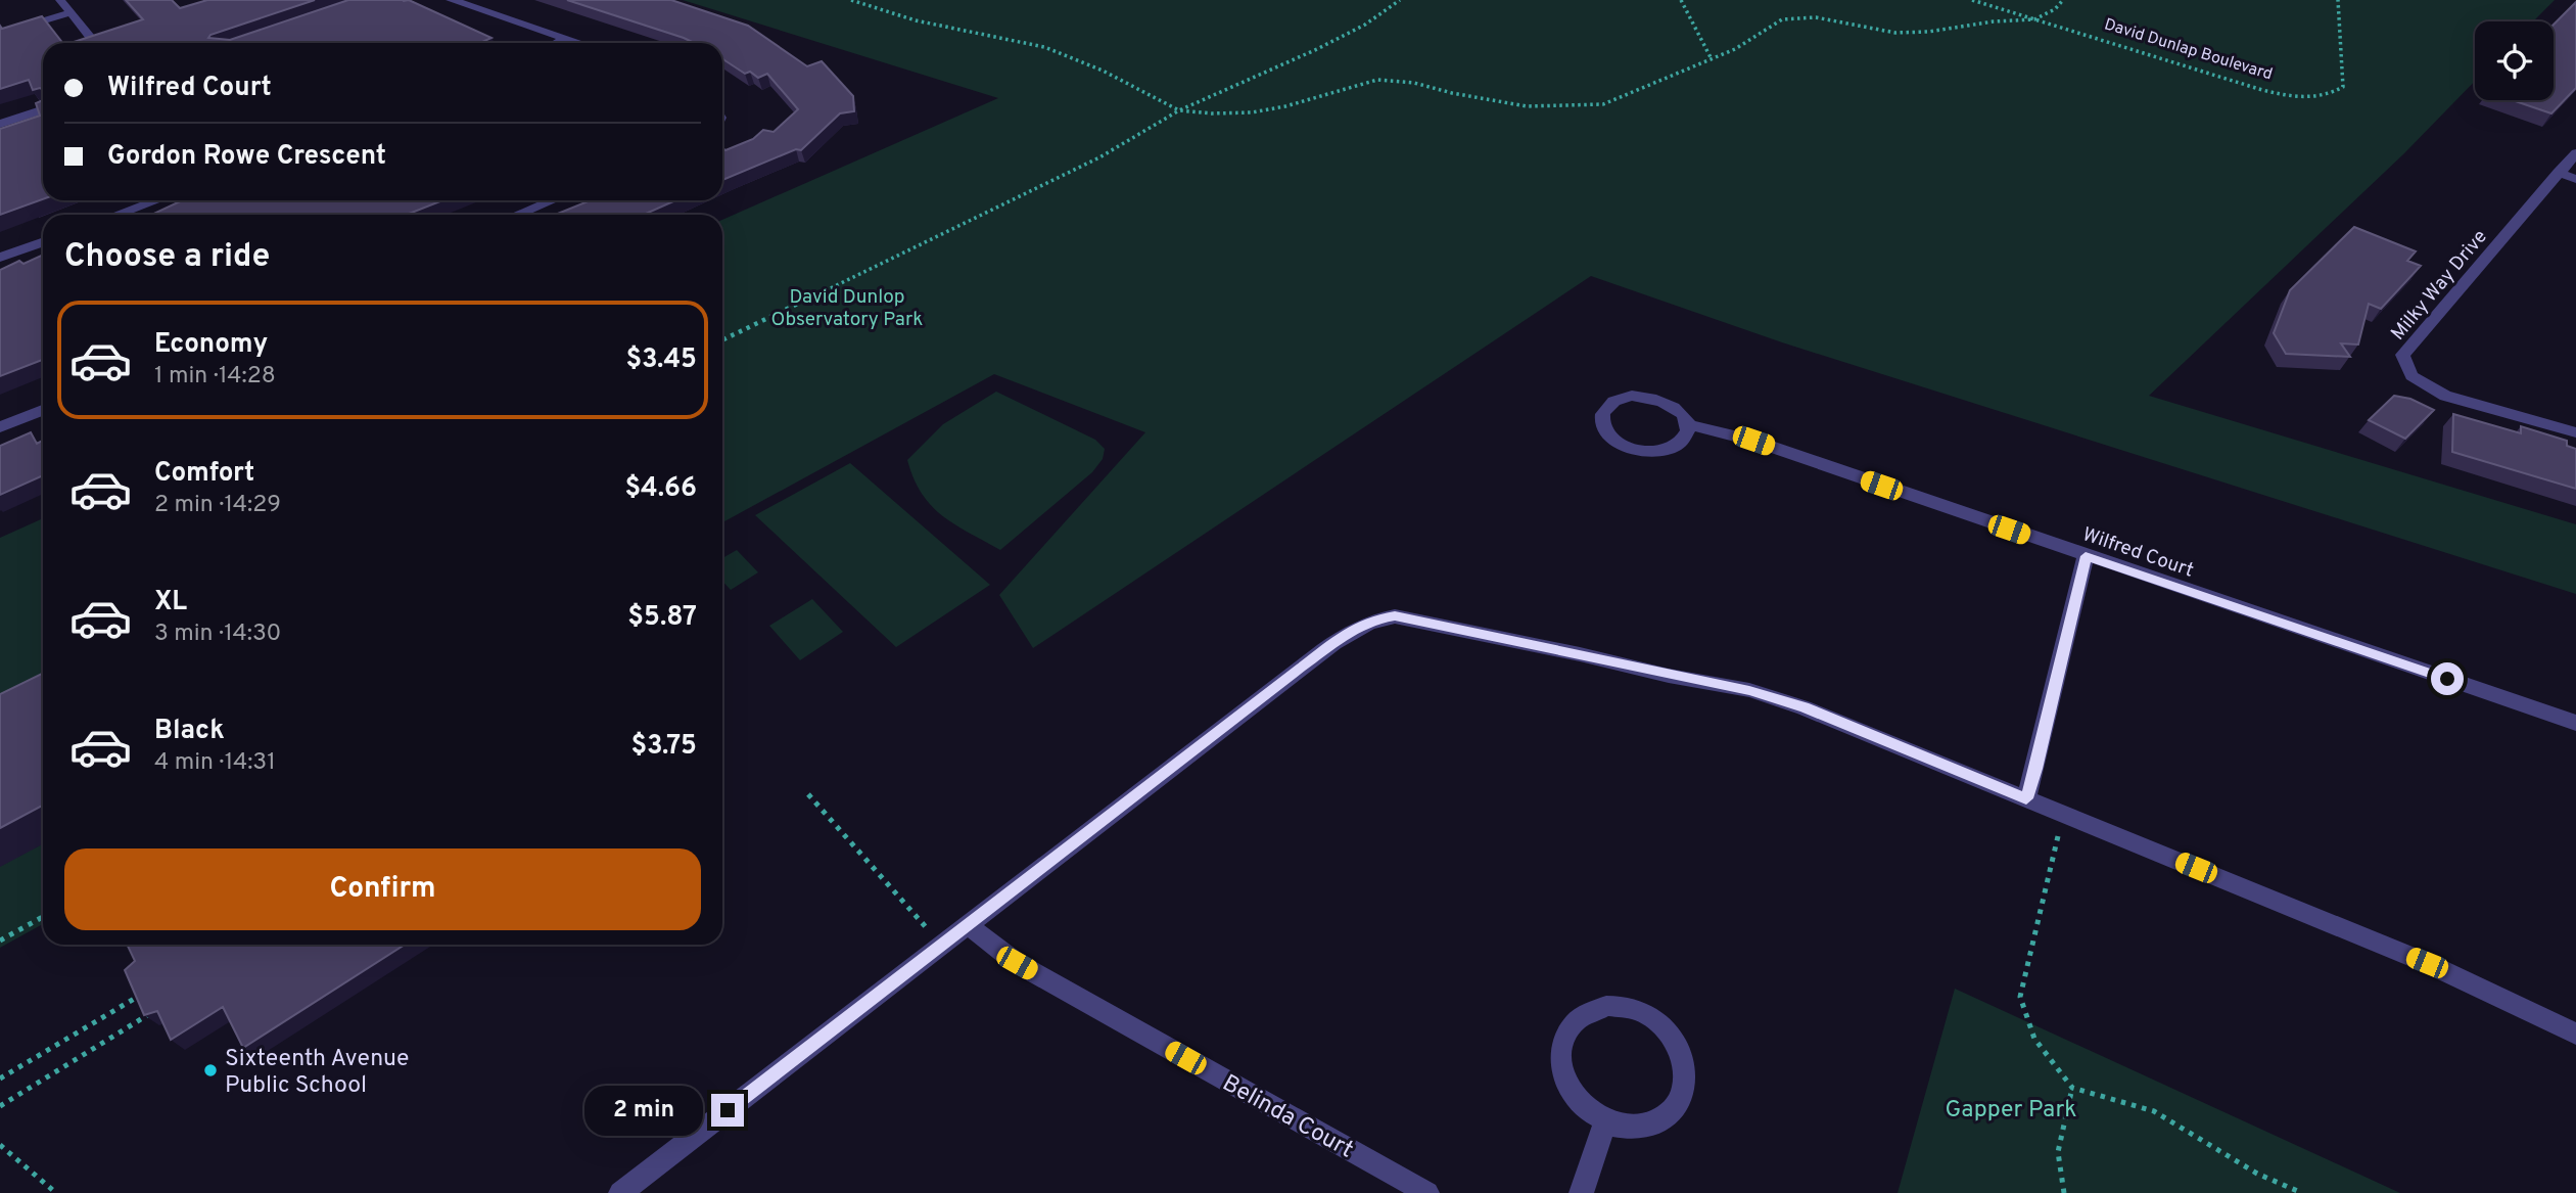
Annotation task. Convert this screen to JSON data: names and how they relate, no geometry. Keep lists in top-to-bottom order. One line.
{"streets":{"street":["Milky Way Drive","Wilfred Court","Belinda Court"],"path":["David Dunlap Boulevard"]},"parks":["David Dunlop Observatory Park","Gapper Park"],"places":["Sixteenth Avenue Public School"],"page":{"banner":["Wilfred Court","Gordon Rowe Crescent"],"heading":"Choose a ride","list":[{"name":"Economy","note":"1 min · 14:28","value":"$3.45"},{"name":"Comfort","note":"2 min · 14:29","value":"$4.66"},{"name":"XL","note":"3 min · 14:30","value":"$5.87"},{"name":"Black","note":"4 min · 14:31","value":"$3.75"}],"buttons":"Confirm","bubble":"2 min"}}
